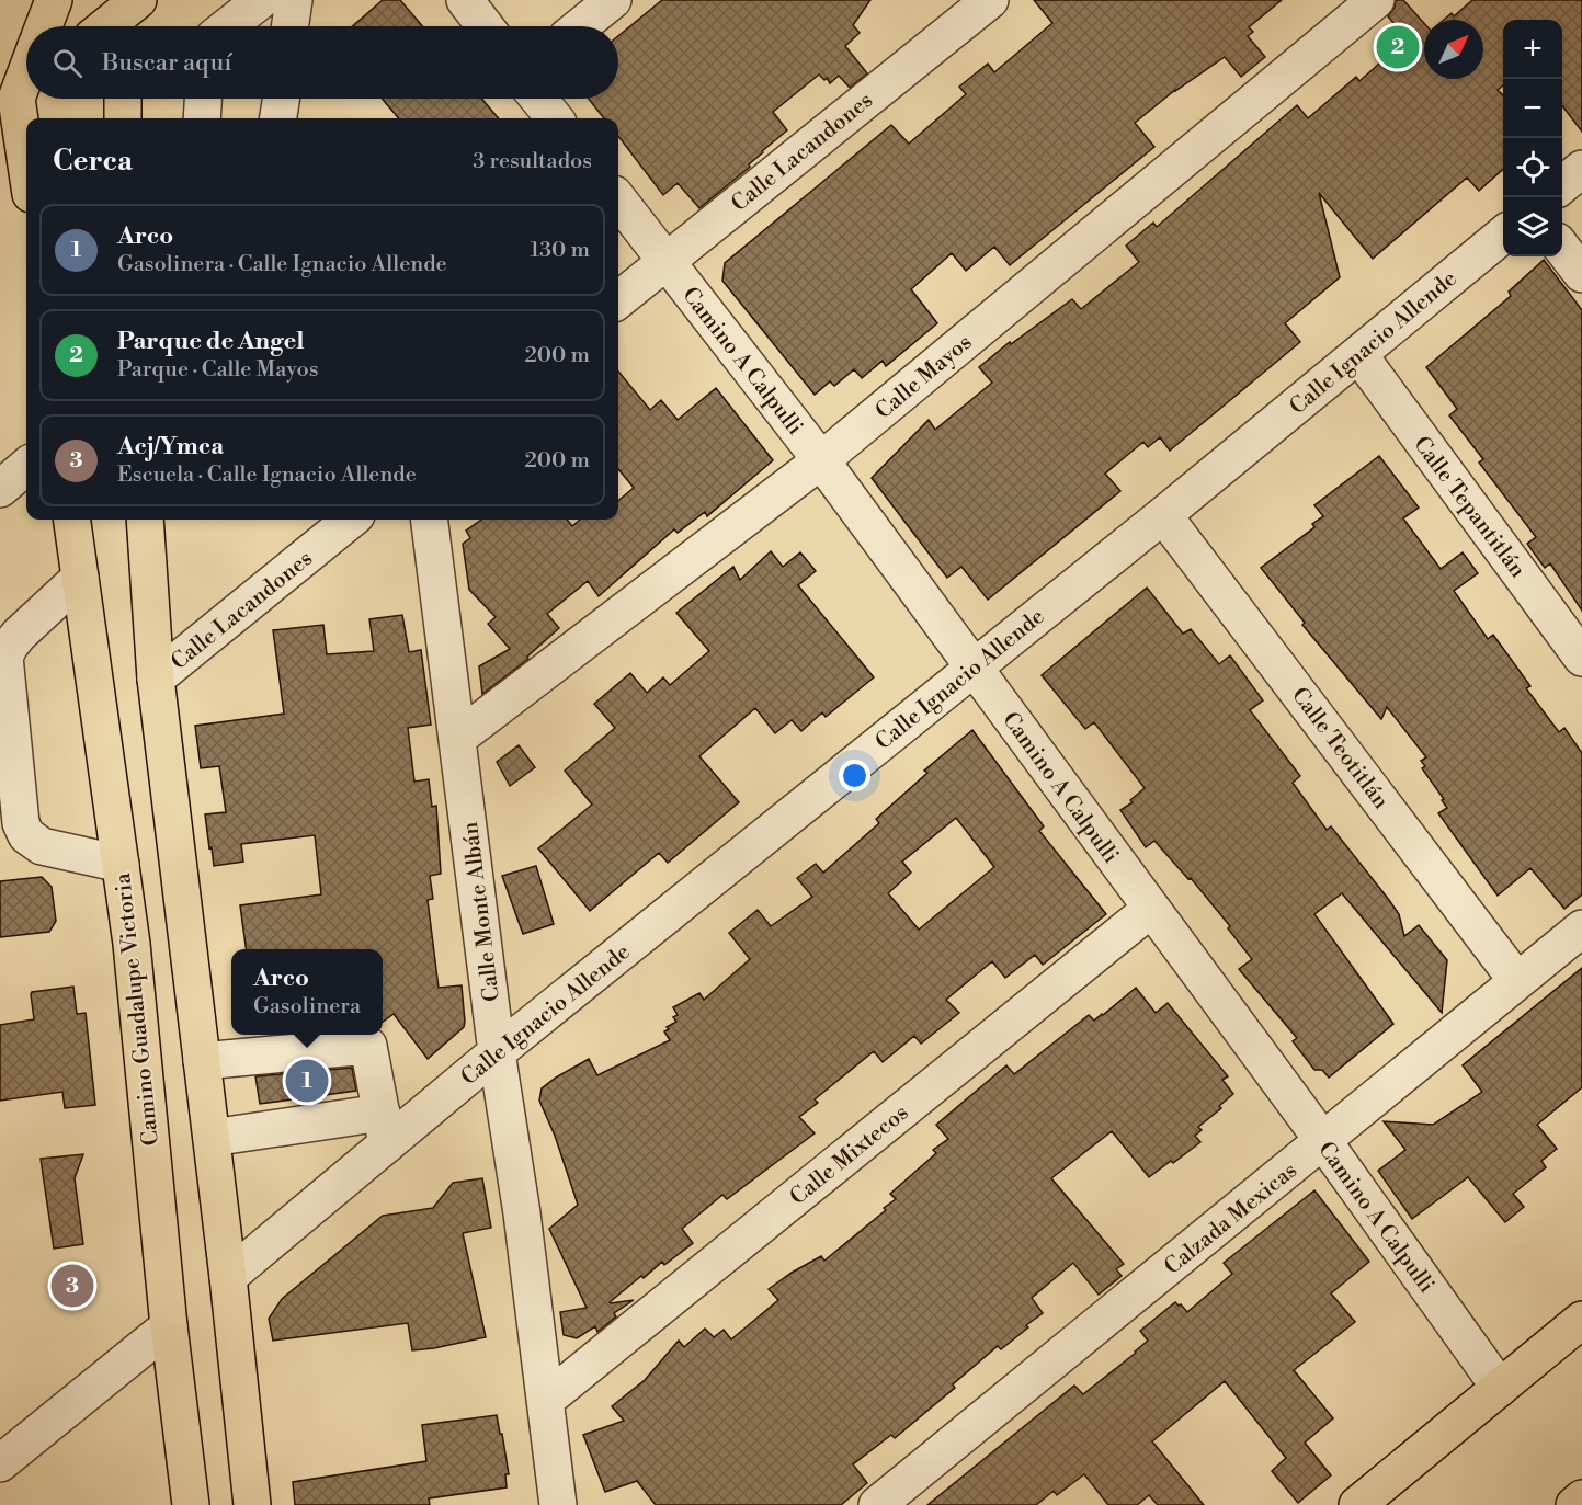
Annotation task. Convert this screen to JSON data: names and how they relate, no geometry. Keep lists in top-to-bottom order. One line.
{"streets":{"main road":["Camino Guadalupe Victoria"],"street":["Calle Lacandones","Calle Ignacio Allende","Camino A Calpulli","Calle Mayos","Calle Tepantitlán","Calle Teotitlán","Calle Monte Albán","Calle Mixtecos","Calzada Mexicas"]},"crossings":[["Calle Lacandones","Camino A Calpulli"],["Calle Ignacio Allende","Camino A Calpulli"],["Calle Ignacio Allende","Calle Tepantitlán"],["Calle Ignacio Allende","Calle Teotitlán"],["Calle Ignacio Allende","Calle Monte Albán"],["Camino A Calpulli","Calle Mayos"],["Camino A Calpulli","Calle Mixtecos"],["Camino A Calpulli","Calzada Mexicas"],["Calle Mayos","Calle Monte Albán"],["Calle Teotitlán","Calzada Mexicas"],["Calle Monte Albán","Calle Mixtecos"]],"north":"top right","page":{"map_buttons":["+","−"],"pins":["2","1","3"],"search":"Buscar aquí","heading":["Cerca","3 resultados"],"list":[{"mark":"1","name":"Arco","note":"Gasolinera · Calle Ignacio Allende","value":"130 m"},{"mark":"2","name":"Parque de Angel","note":"Parque · Calle Mayos","value":"200 m"},{"mark":"3","name":"Acj/Ymca","note":"Escuela · Calle Ignacio Allende","value":"200 m"}],"popup":["Arco","Gasolinera"]}}
